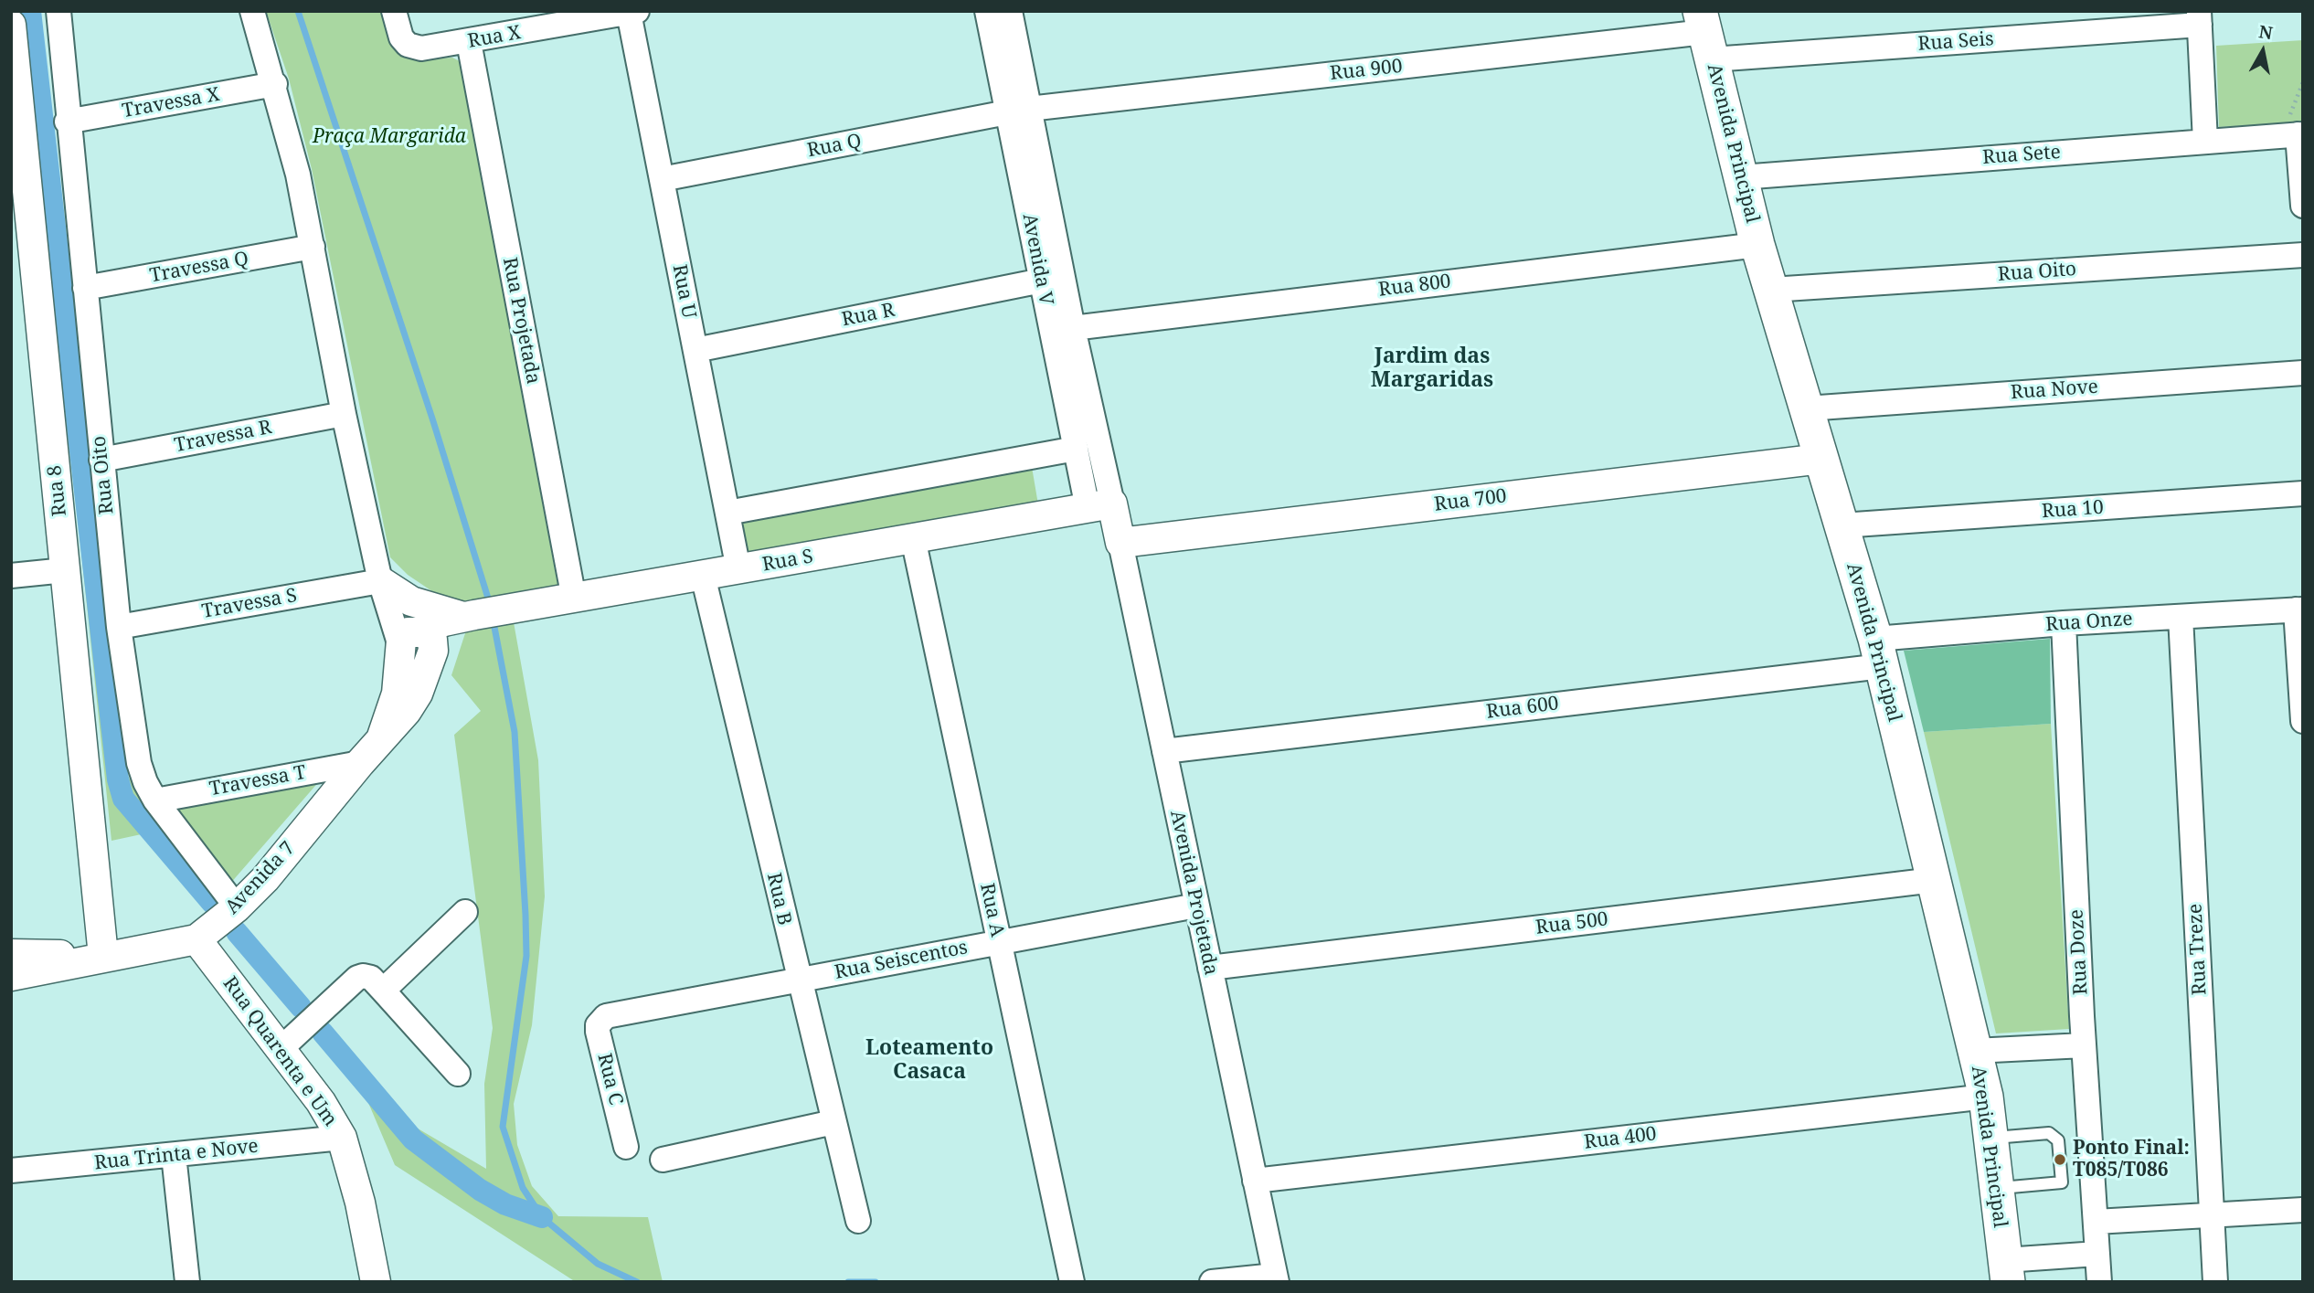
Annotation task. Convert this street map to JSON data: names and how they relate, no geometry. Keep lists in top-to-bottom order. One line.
{"streets":{"main road":["Avenida Principal"],"street":["Rua X","Rua Seis","Rua 900","Travessa X","Rua Q","Rua Sete","Avenida V","Travessa Q","Rua Oito","Rua 800","Rua U","Rua R","Rua Projetada","Rua Nove","Travessa R","Rua 8","Rua 700","Rua 10","Rua S","Travessa S","Rua Onze","Rua 600","Travessa T","Avenida 7","Avenida Projetada","Rua B","Rua A","Rua 500","Rua Treze","Rua Doze","Rua Seiscentos","Rua Quarenta e Um","Rua C","Rua 400","Rua Trinta e Nove"]},"crossings":[["Rua X","Rua U"],["Rua X","Rua Projetada"],["Rua Seis","Rua 900"],["Rua Seis","Avenida Principal"],["Rua 900","Avenida Principal"],["Rua 900","Rua Q"],["Rua 900","Avenida V"],["Travessa X","Rua Oito"],["Avenida Principal","Rua Sete"],["Avenida Principal","Rua Oito"],["Avenida Principal","Rua 800"],["Avenida Principal","Rua Nove"],["Avenida Principal","Rua 700"],["Avenida Principal","Rua 10"],["Avenida Principal","Rua Onze"],["Avenida Principal","Rua 600"],["Avenida Principal","Rua 500"],["Avenida Principal","Rua 400"],["Rua Q","Avenida V"],["Rua Q","Rua U"],["Avenida V","Rua 800"],["Avenida V","Rua R"],["Avenida V","Rua S"],["Avenida V","Avenida Projetada"],["Travessa Q","Rua Oito"],["Rua Oito","Travessa R"],["Rua Oito","Travessa S"],["Rua Oito","Travessa T"],["Rua Oito","Avenida 7"],["Rua U","Rua R"],["Rua U","Rua S"],["Rua Projetada","Rua S"],["Rua 8","Avenida 7"],["Rua 700","Avenida Projetada"],["Rua S","Avenida Projetada"],["Rua S","Rua B"],["Rua S","Rua A"],["Rua Onze","Rua 600"],["Rua Onze","Rua Treze"],["Rua Onze","Rua Doze"],["Rua 600","Avenida Projetada"],["Travessa T","Avenida 7"],["Avenida 7","Rua Quarenta e Um"],["Avenida Projetada","Rua 500"],["Avenida Projetada","Rua Seiscentos"],["Avenida Projetada","Rua 400"],["Rua B","Rua Seiscentos"],["Rua A","Rua Seiscentos"],["Rua Seiscentos","Rua C"],["Rua Quarenta e Um","Rua Trinta e Nove"]],"districts":["Jardim das Margaridas","Loteamento Casaca"],"parks":["Praça Margarida"],"places":["Ponto Final: T085/T086"],"north":"top"}
